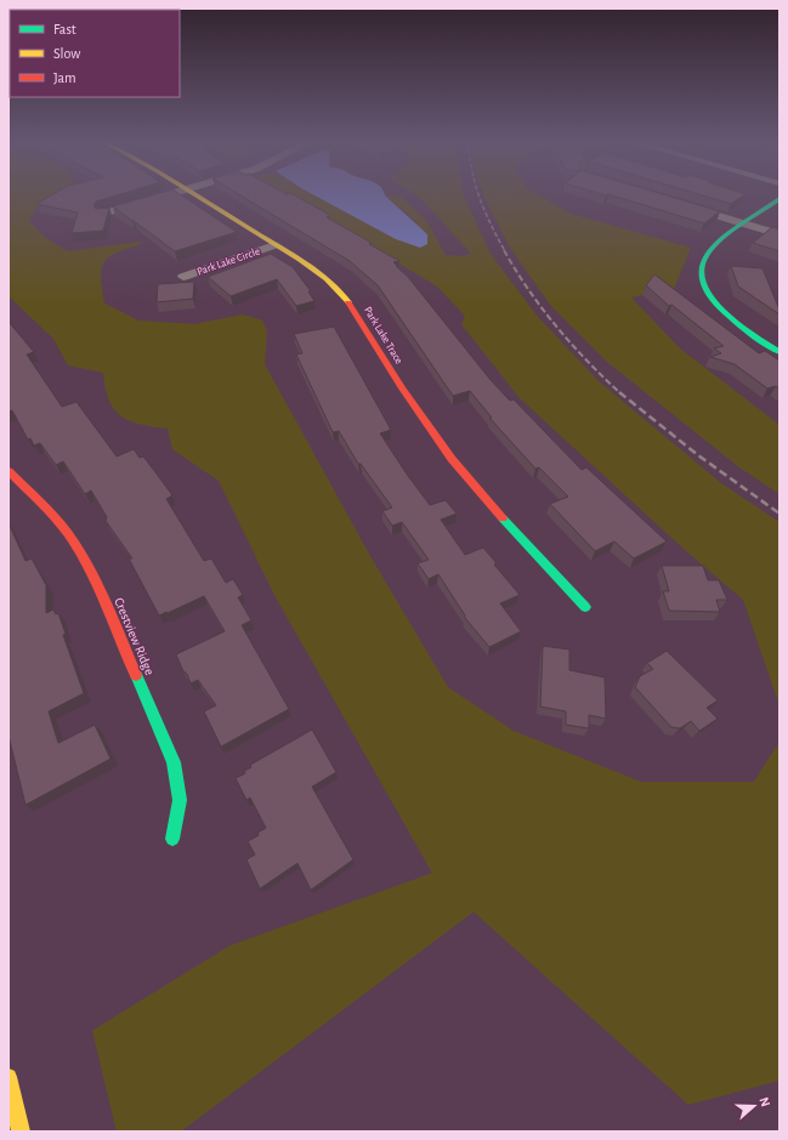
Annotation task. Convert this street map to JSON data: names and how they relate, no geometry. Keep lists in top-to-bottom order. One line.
{"streets":{"street":["Park Lake Circle","Park Lake Trace","Crestview Ridge"]},"crossings":[["Park Lake Circle","Park Lake Trace"]],"legend":["Fast","Slow","Jam"],"north":"right"}
